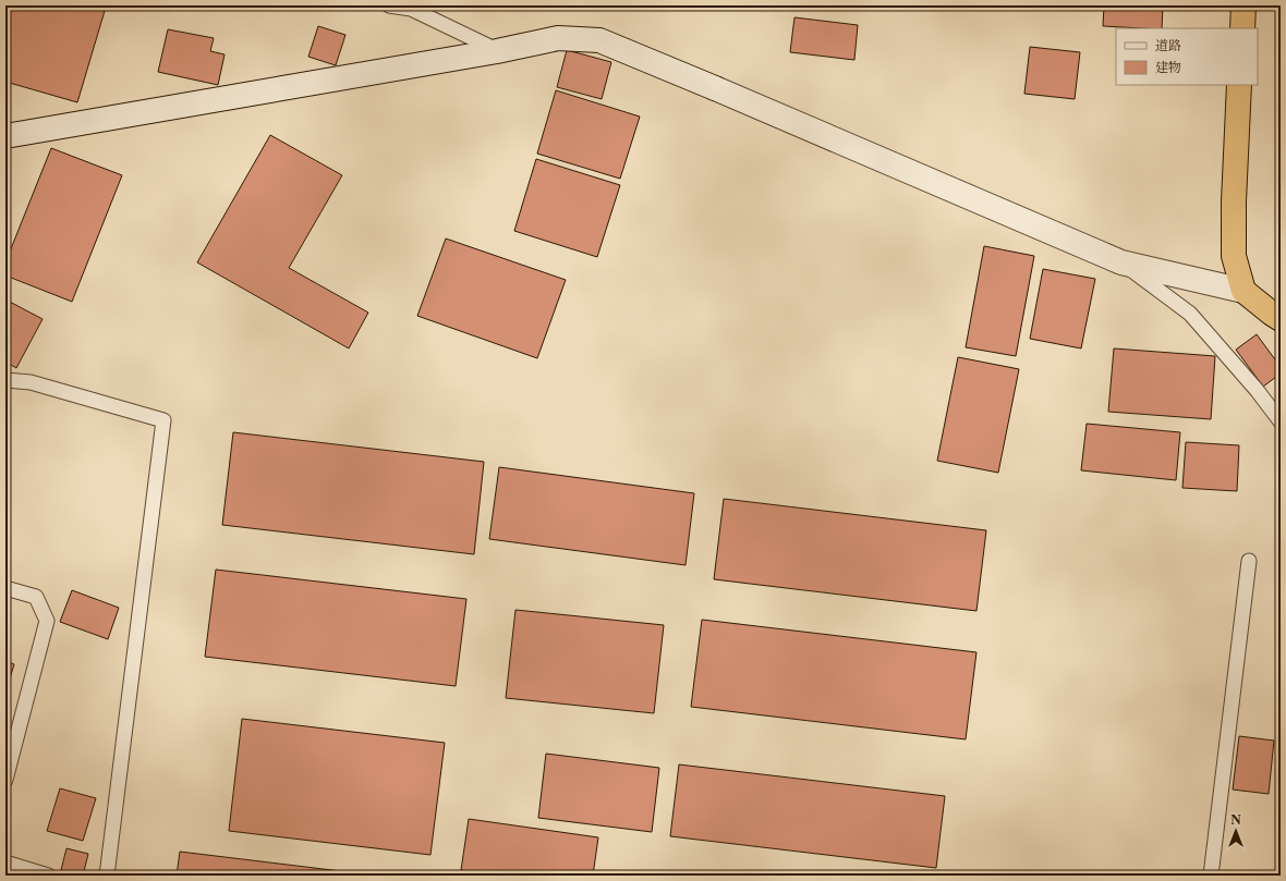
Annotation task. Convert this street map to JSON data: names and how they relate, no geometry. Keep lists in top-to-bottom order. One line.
{"legend":["道路","建物"],"north":"top"}
